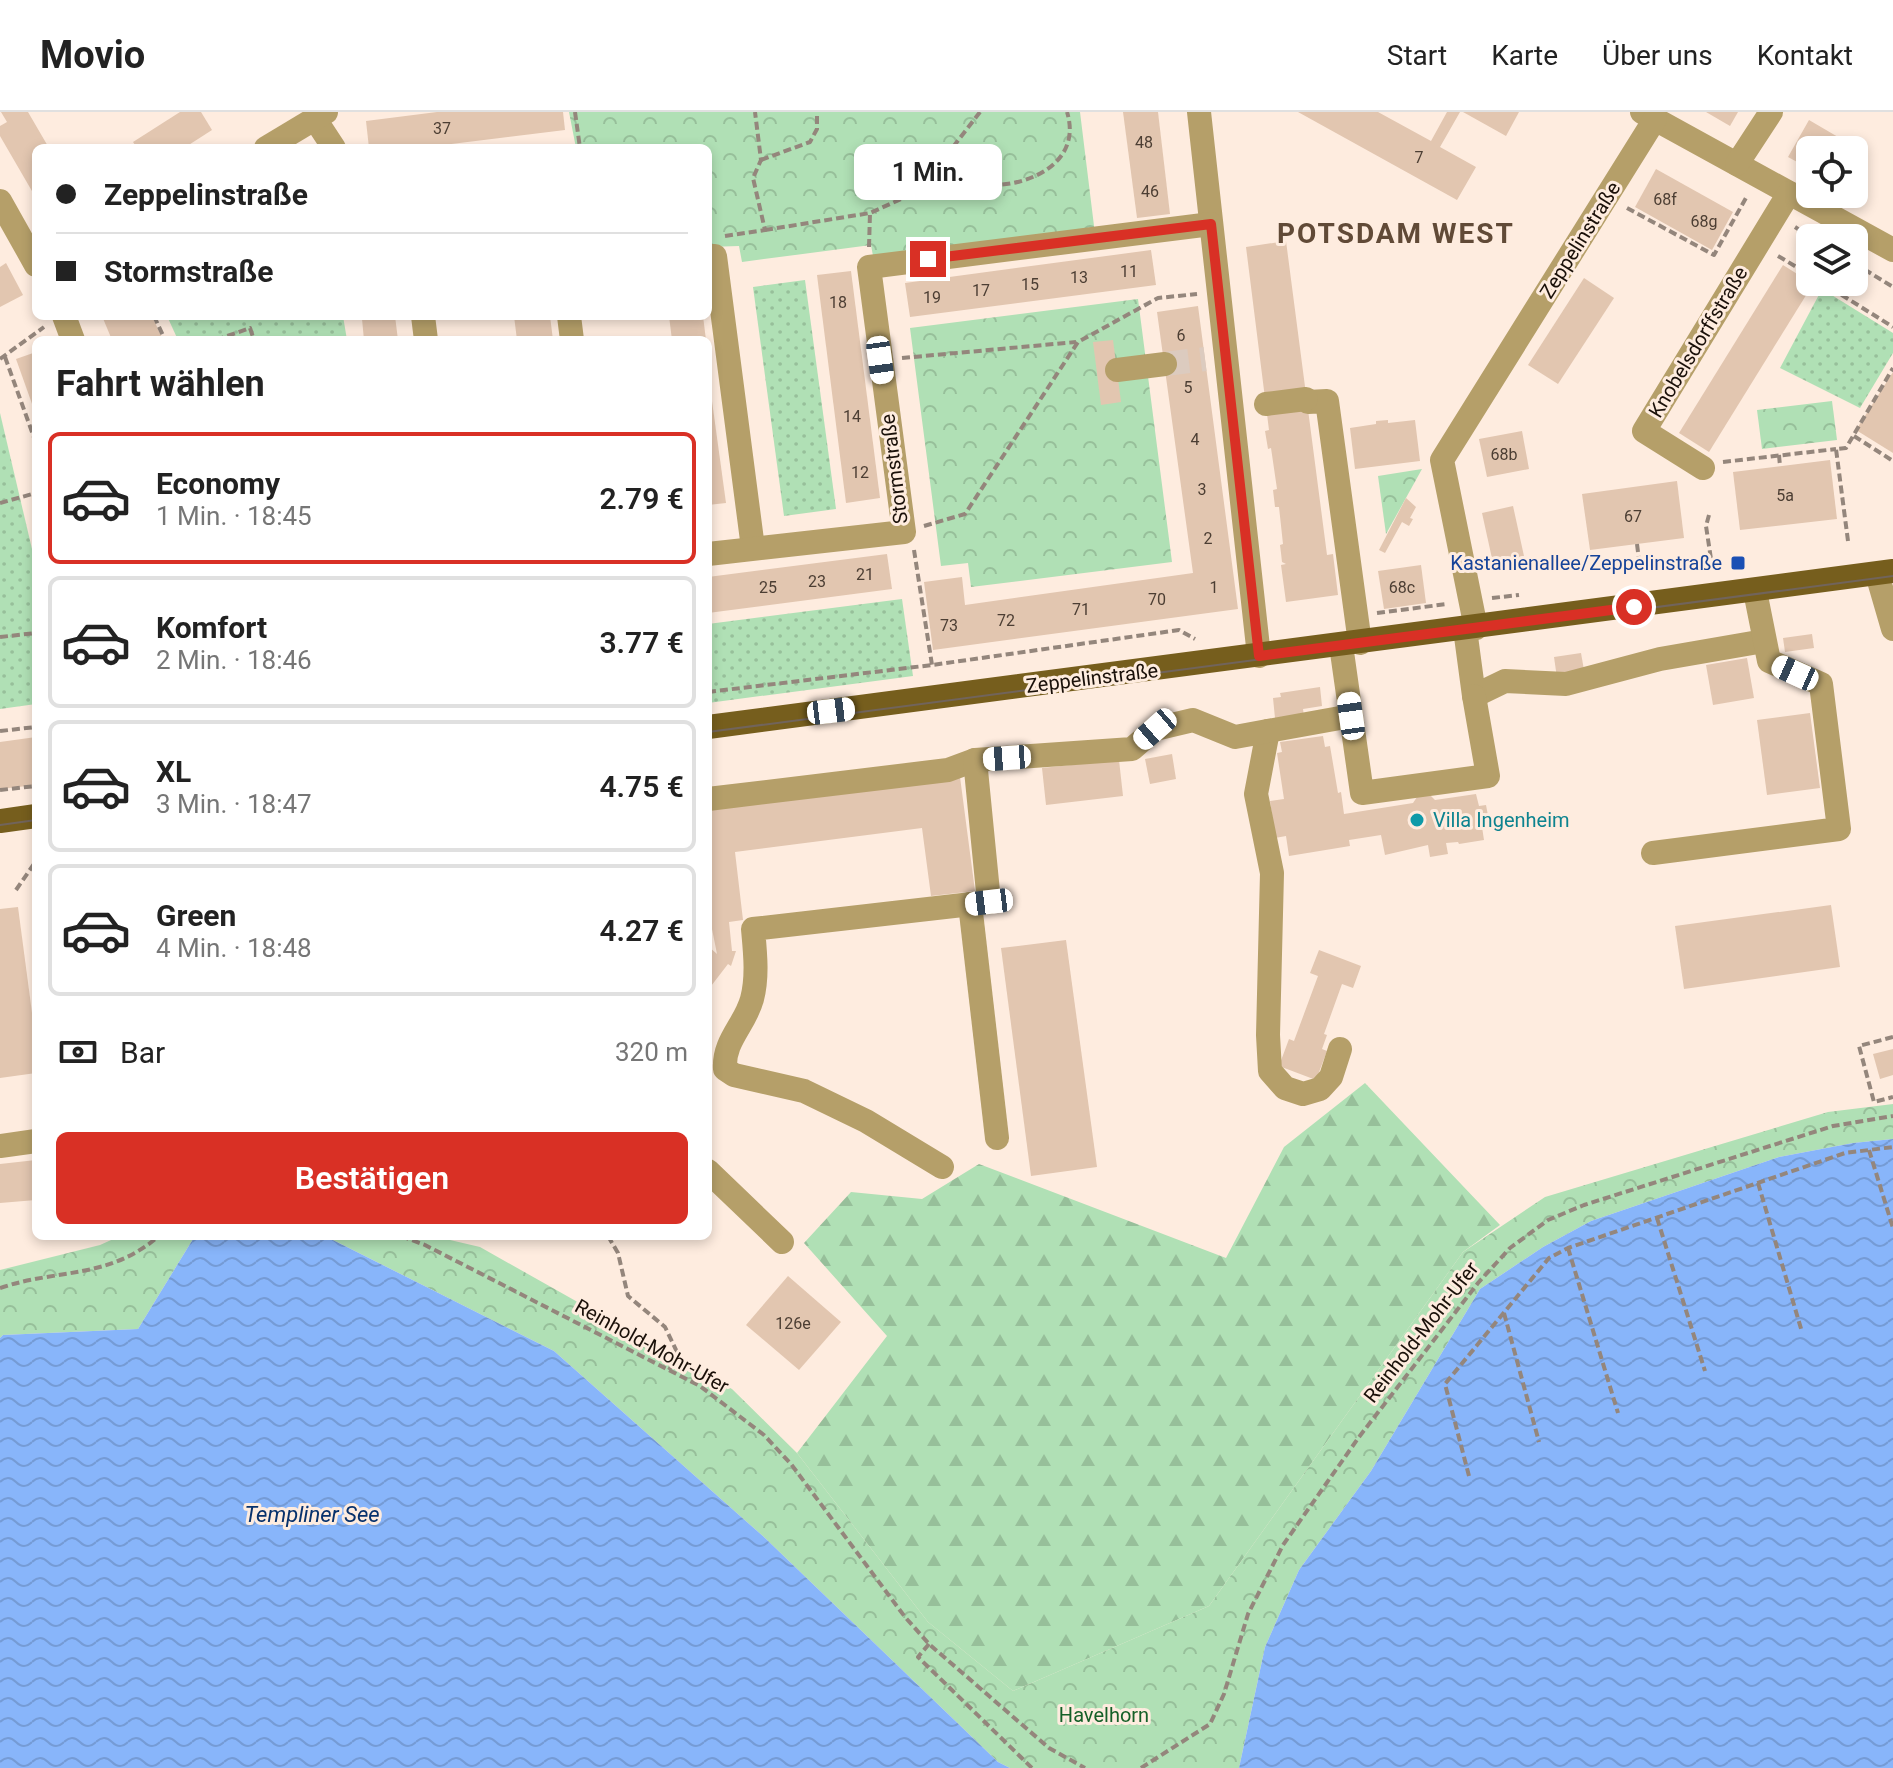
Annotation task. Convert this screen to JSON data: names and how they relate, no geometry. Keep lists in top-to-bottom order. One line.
{"streets":{"main road":["Zeppelinstraße"],"street":["Knobelsdorffstraße","Stormstraße"],"path":["Reinhold-Mohr-Ufer"]},"districts":["POTSDAM WEST"],"water":["Templiner See"],"parks":["Havelhorn"],"places":{"transit":["Kastanienallee/Zeppelinstraße"],"other":["Villa Ingenheim"]},"house_numbers":["37","48","7","46","68f","68g","11","13","15","17","19","18","6","5","14","4","68b","12","3","5a","67","2","21","23","25","1","68c","70","71","72","73","126e"],"page":{"header":"Movio","nav":["Start","Karte","Über uns","Kontakt"],"bubble":"1 Min.","banner":["Zeppelinstraße","Stormstraße"],"heading":"Fahrt wählen","list":[{"name":"Economy","note":"1 Min. · 18:45","value":"2.79 €"},{"name":"Komfort","note":"2 Min. · 18:46","value":"3.77 €"},{"name":"XL","note":"3 Min. · 18:47","value":"4.75 €"},{"name":"Green","note":"4 Min. · 18:48","value":"4.27 €"}],"pay":["Bar","320 m"],"buttons":"Bestätigen"}}
